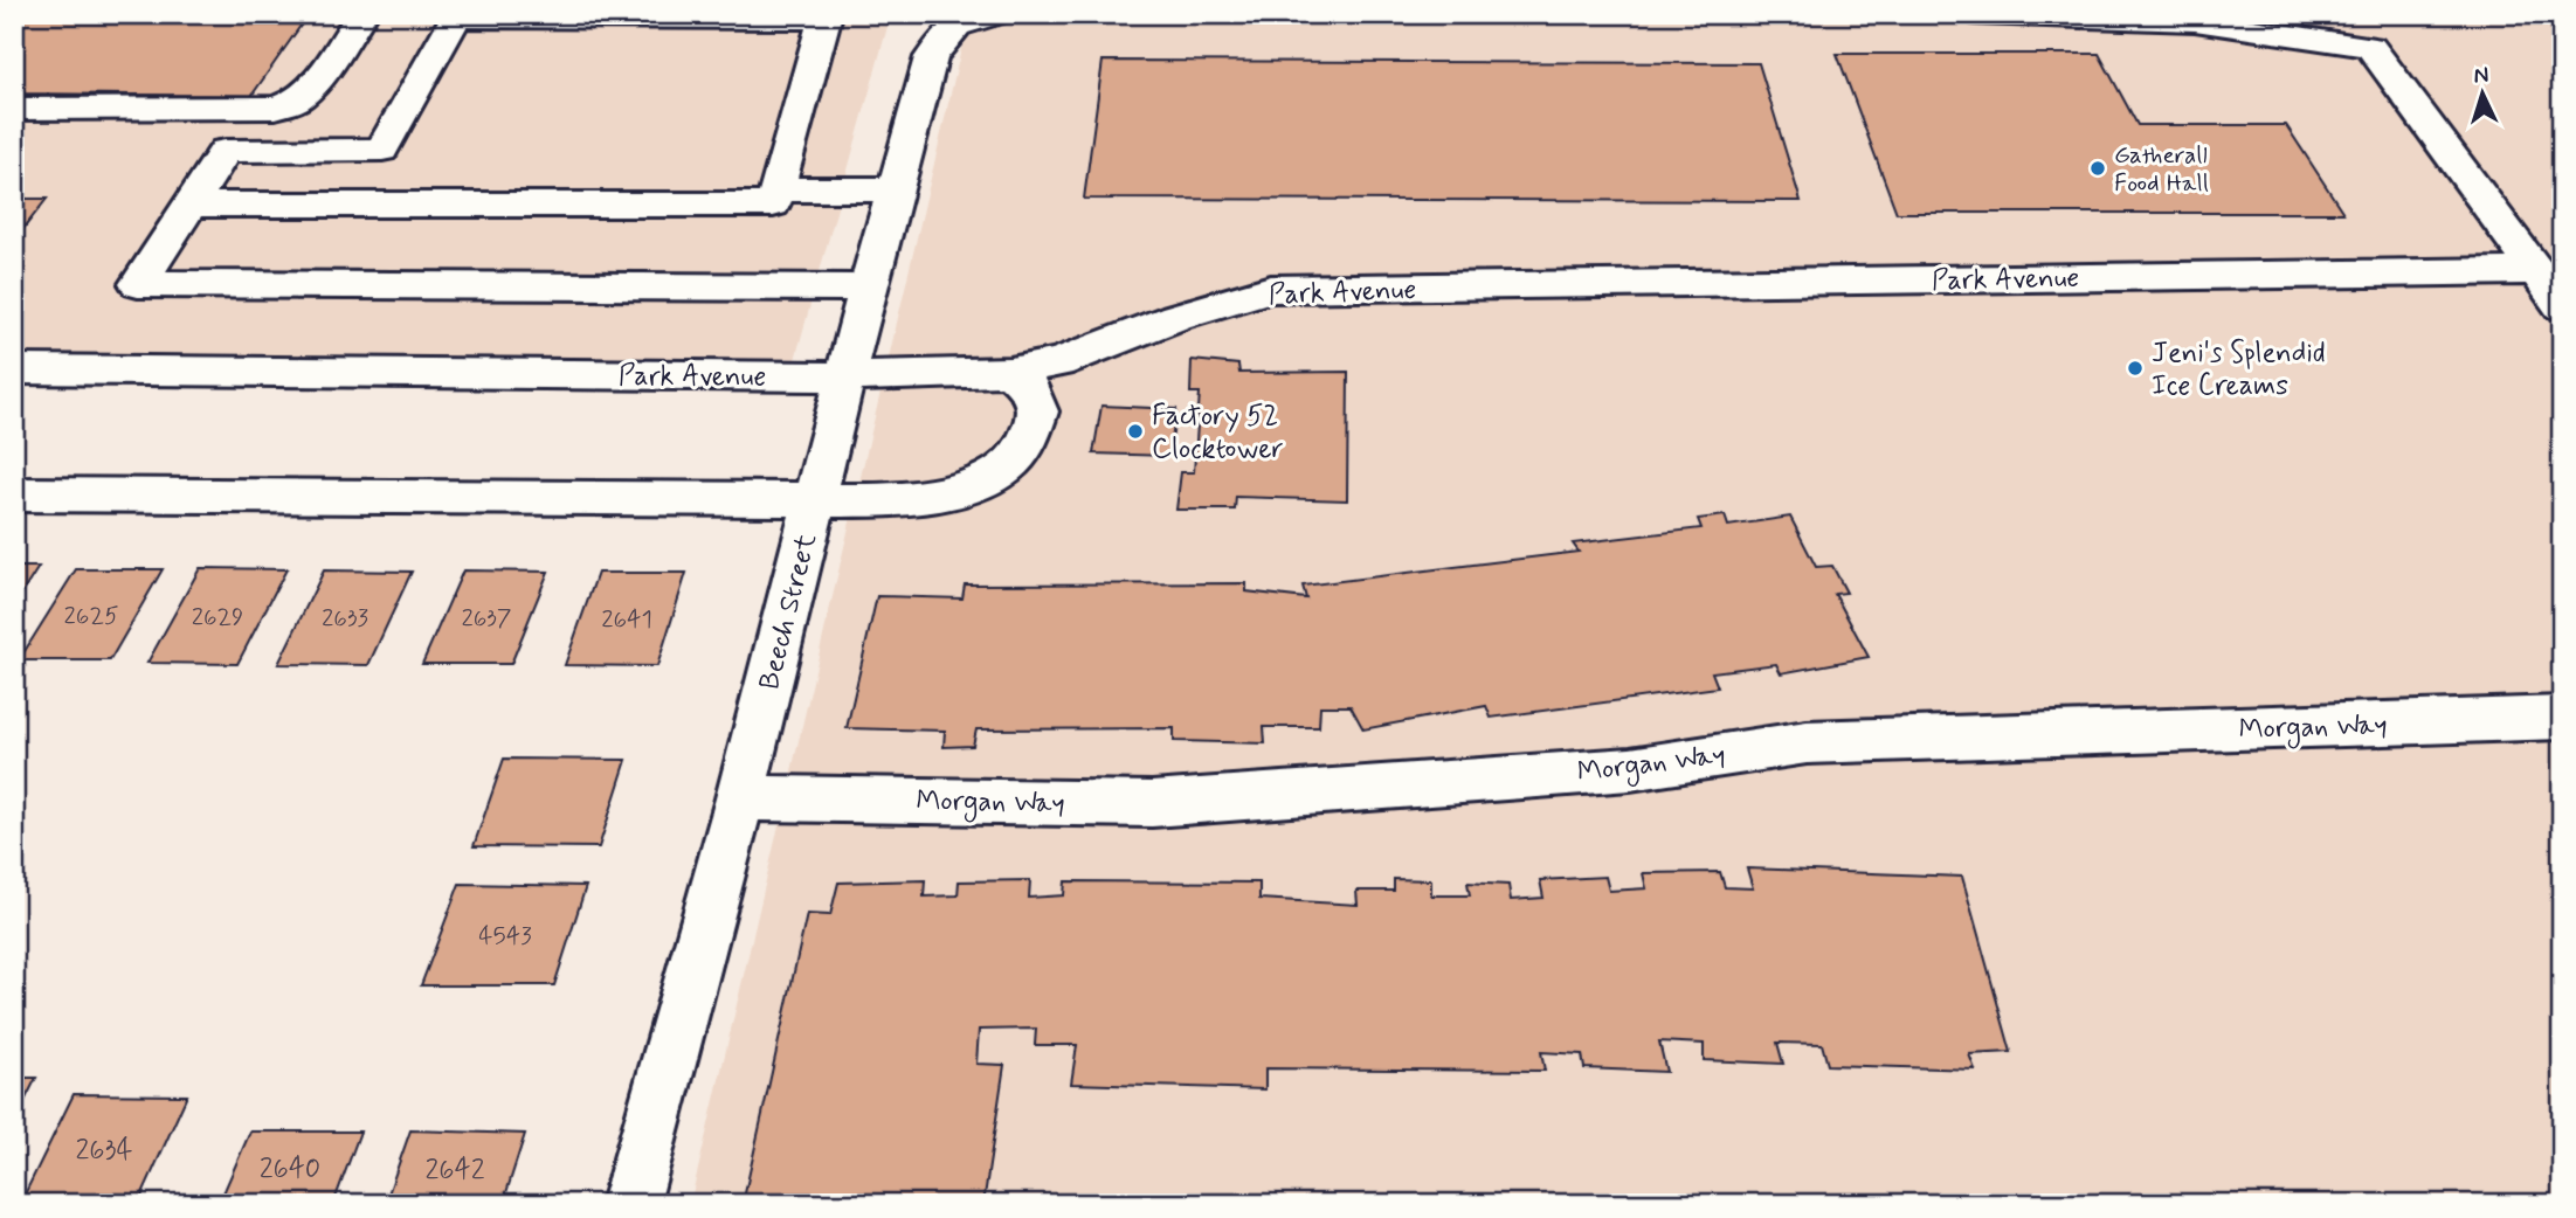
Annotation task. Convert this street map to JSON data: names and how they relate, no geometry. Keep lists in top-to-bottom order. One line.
{"streets":{"street":["Park Avenue","Beech Street","Morgan Way"]},"crossings":[["Park Avenue","Beech Street"],["Beech Street","Morgan Way"]],"places":["Gatherall Food Hall","Jeni's Splendid Ice Creams","Factory 52 Clocktower"],"house_numbers":["2625","2629","2633","2637","2641","4543","2634","2640","2642"],"north":"top"}
